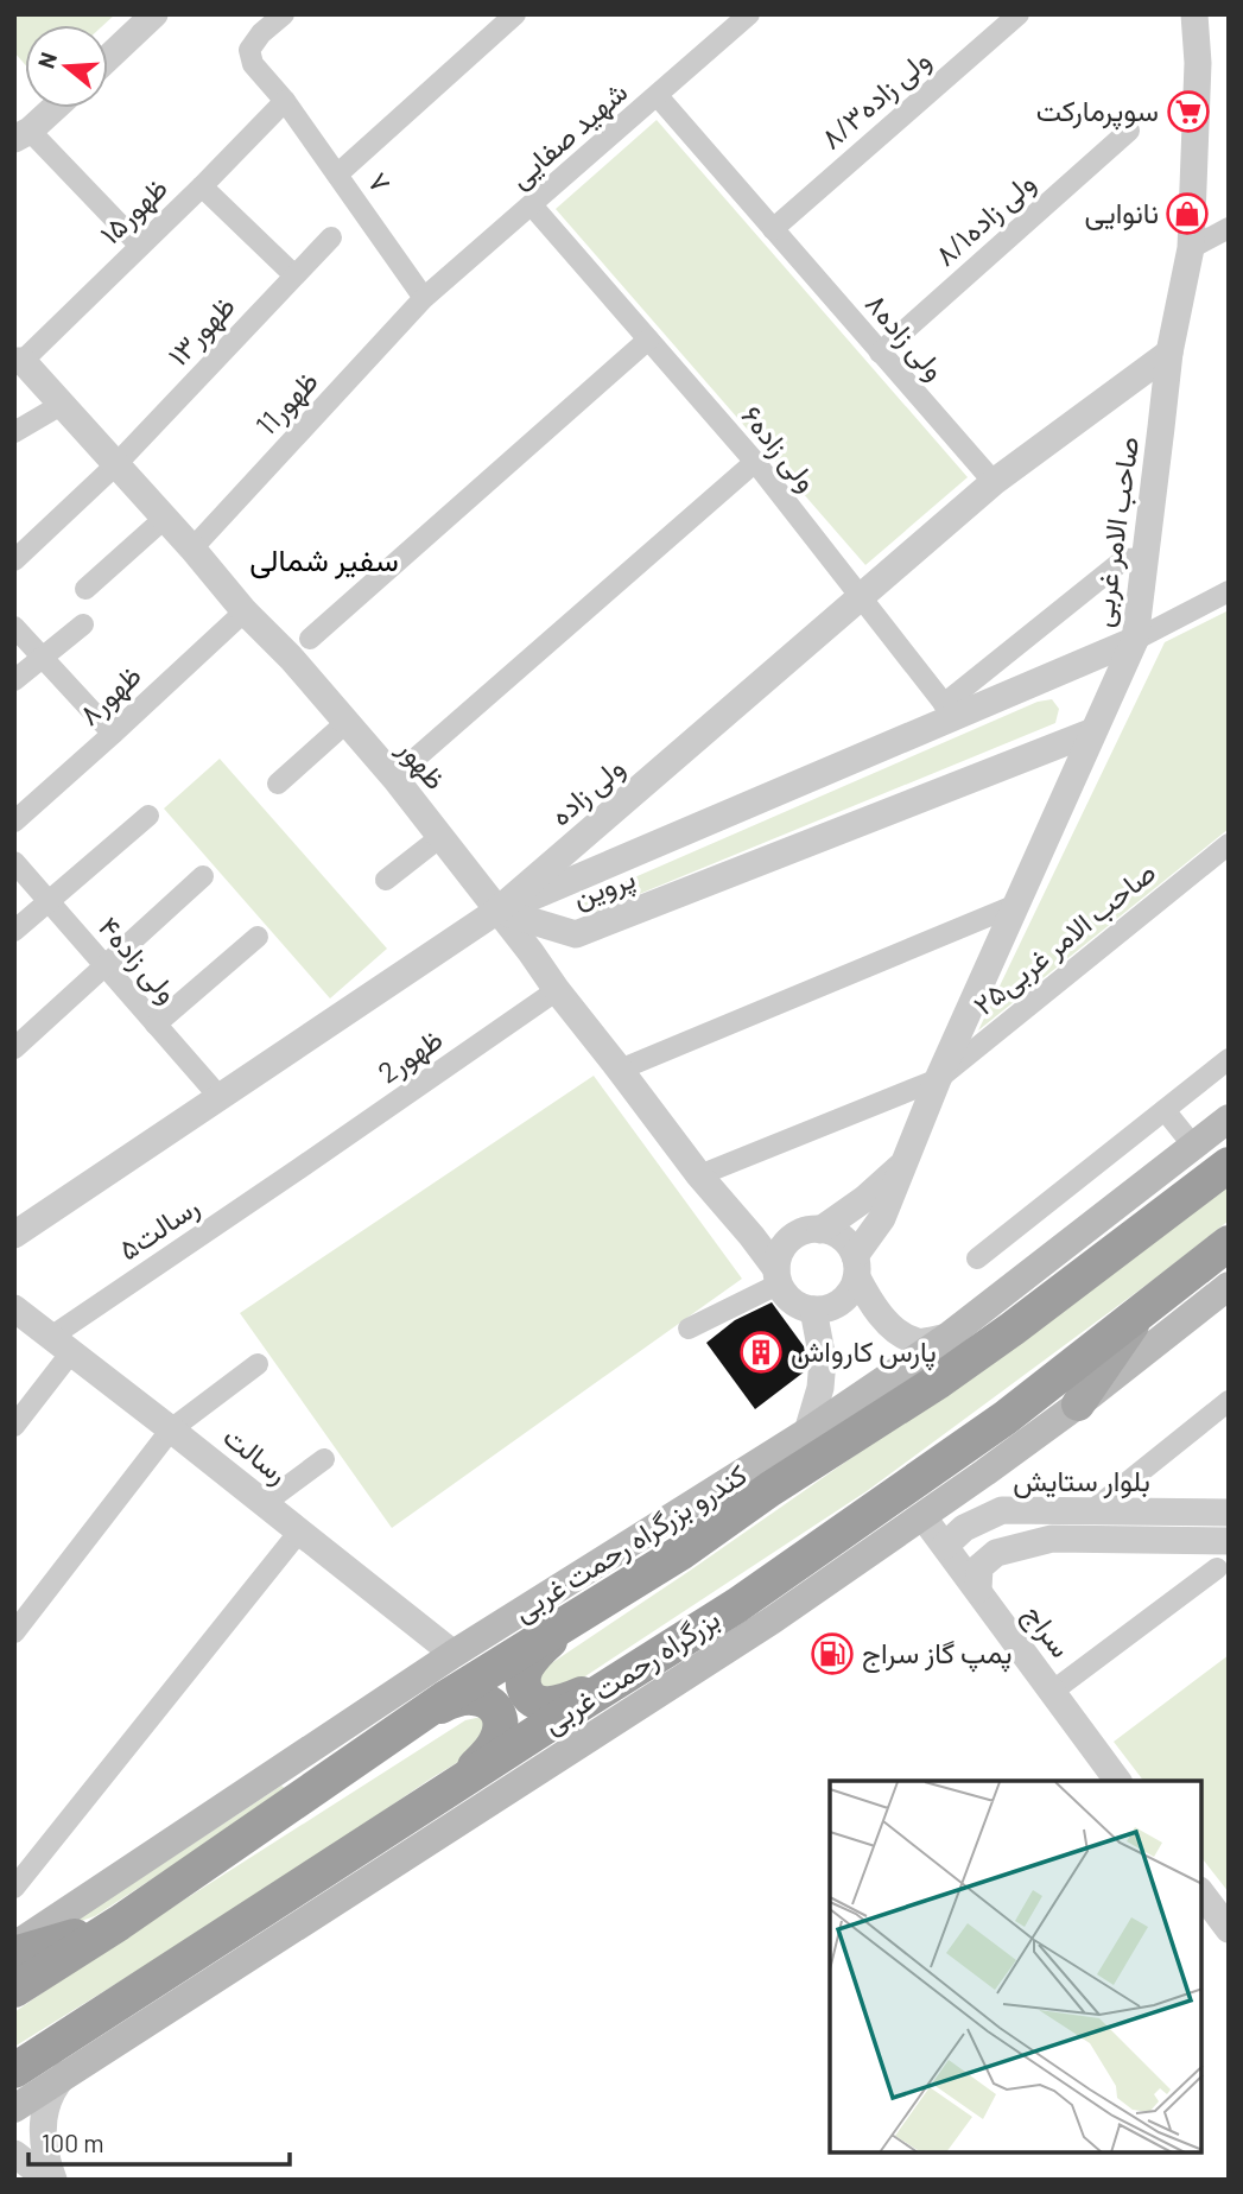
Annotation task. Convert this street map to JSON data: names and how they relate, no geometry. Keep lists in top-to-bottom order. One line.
{"streets":{"highway":["بزرگراه رحمت غربی"],"main road":["کندرو بزرگراه رحمت غربی"],"street":["ولی زاده۸/۳","شهید صفایی","۷","ظهور۱۵","ولی زاده۸/۱","ظهور۱۳","ولی زاده۸","11ظهور","ولی زاده۶","صاحب الامر غربی","ظهور۸","ظهور","ولی زاده","پروین","صاحب الامر غربی۲۵","ولی زاده۴","2ظهور","رسالت۵","رسالت","بلوار ستایش","سراج"]},"crossings":[["ولی زاده۸/۳","ولی زاده۸"],["شهید صفایی","۷"],["شهید صفایی","ولی زاده۸"],["شهید صفایی","11ظهور"],["شهید صفایی","ولی زاده۶"],["۷","ظهور۱۵"],["۷","11ظهور"],["ظهور۱۵","ظهور"],["ولی زاده۸/۱","ولی زاده۸"],["ظهور۱۳","ظهور"],["ولی زاده۸","ولی زاده"],["11ظهور","ظهور"],["ولی زاده۶","ولی زاده"],["ولی زاده۶","پروین"],["صاحب الامر غربی","ظهور"],["صاحب الامر غربی","ولی زاده"],["صاحب الامر غربی","پروین"],["صاحب الامر غربی","صاحب الامر غربی۲۵"],["ظهور۸","ظهور"],["ظهور","ولی زاده"],["ظهور","پروین"],["ظهور","صاحب الامر غربی۲۵"],["ظهور","2ظهور"],["ولی زاده","پروین"],["ولی زاده","ولی زاده۴"],["2ظهور","رسالت۵"],["رسالت۵","رسالت"],["رسالت","کندرو بزرگراه رحمت غربی"],["بلوار ستایش","سراج"]],"districts":["سفیر شمالی"],"places":{"supermarket":["سوپرمارکت"],"shop":["نانوایی"],"building":["پارس کارواش"],"fuel station":["پمپ گاز سراج"]},"scale_bar":"100 m","north":"left"}
